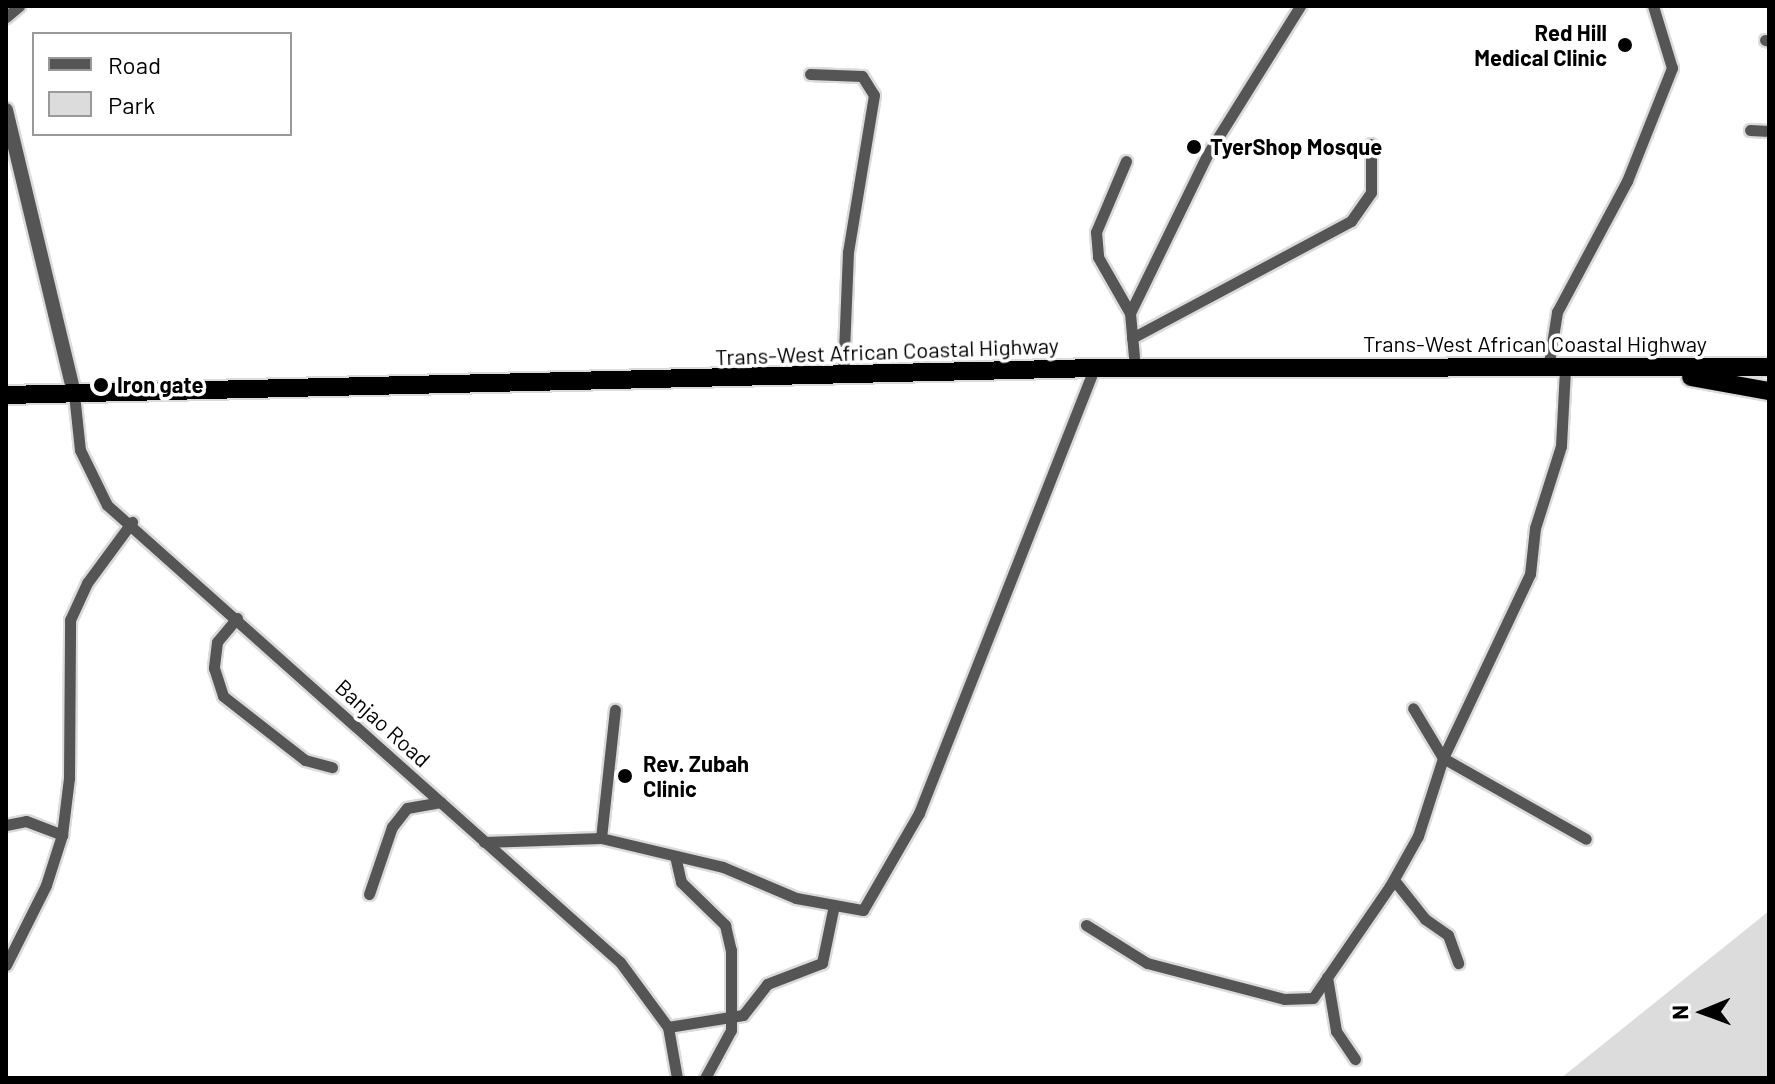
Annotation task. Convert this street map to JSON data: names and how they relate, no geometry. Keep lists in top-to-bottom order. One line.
{"streets":{"highway":["Trans-West African Coastal Highway"],"street":["Banjao Road"]},"crossings":[["Trans-West African Coastal Highway","Banjao Road"]],"places":["Red Hill Medical Clinic","TyerShop Mosque","Iron gate","Rev. Zubah Clinic"],"legend":["Road","Park"],"north":"left"}
